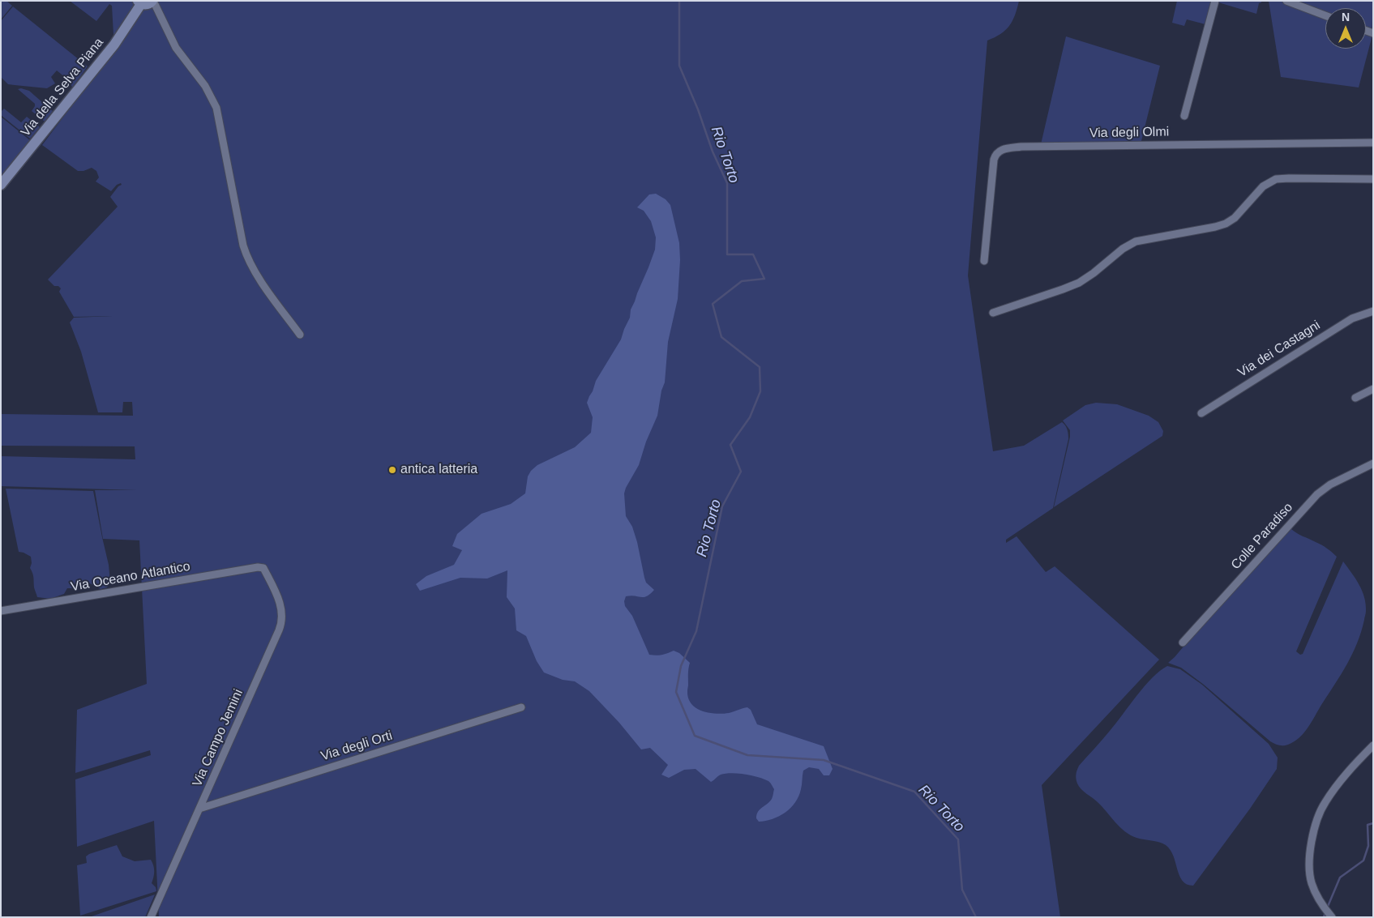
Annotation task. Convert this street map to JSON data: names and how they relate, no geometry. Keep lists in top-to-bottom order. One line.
{"streets":{"street":["Via della Selva Piana","Via degli Olmi","Via dei Castagni","Colle Paradiso","Via Oceano Atlantico","Via Campo Jemini","Via degli Orti"]},"crossings":[["Via Oceano Atlantico","Via Campo Jemini"],["Via Campo Jemini","Via degli Orti"]],"water":["Rio Torto"],"places":["antica latteria"],"north":"top"}
